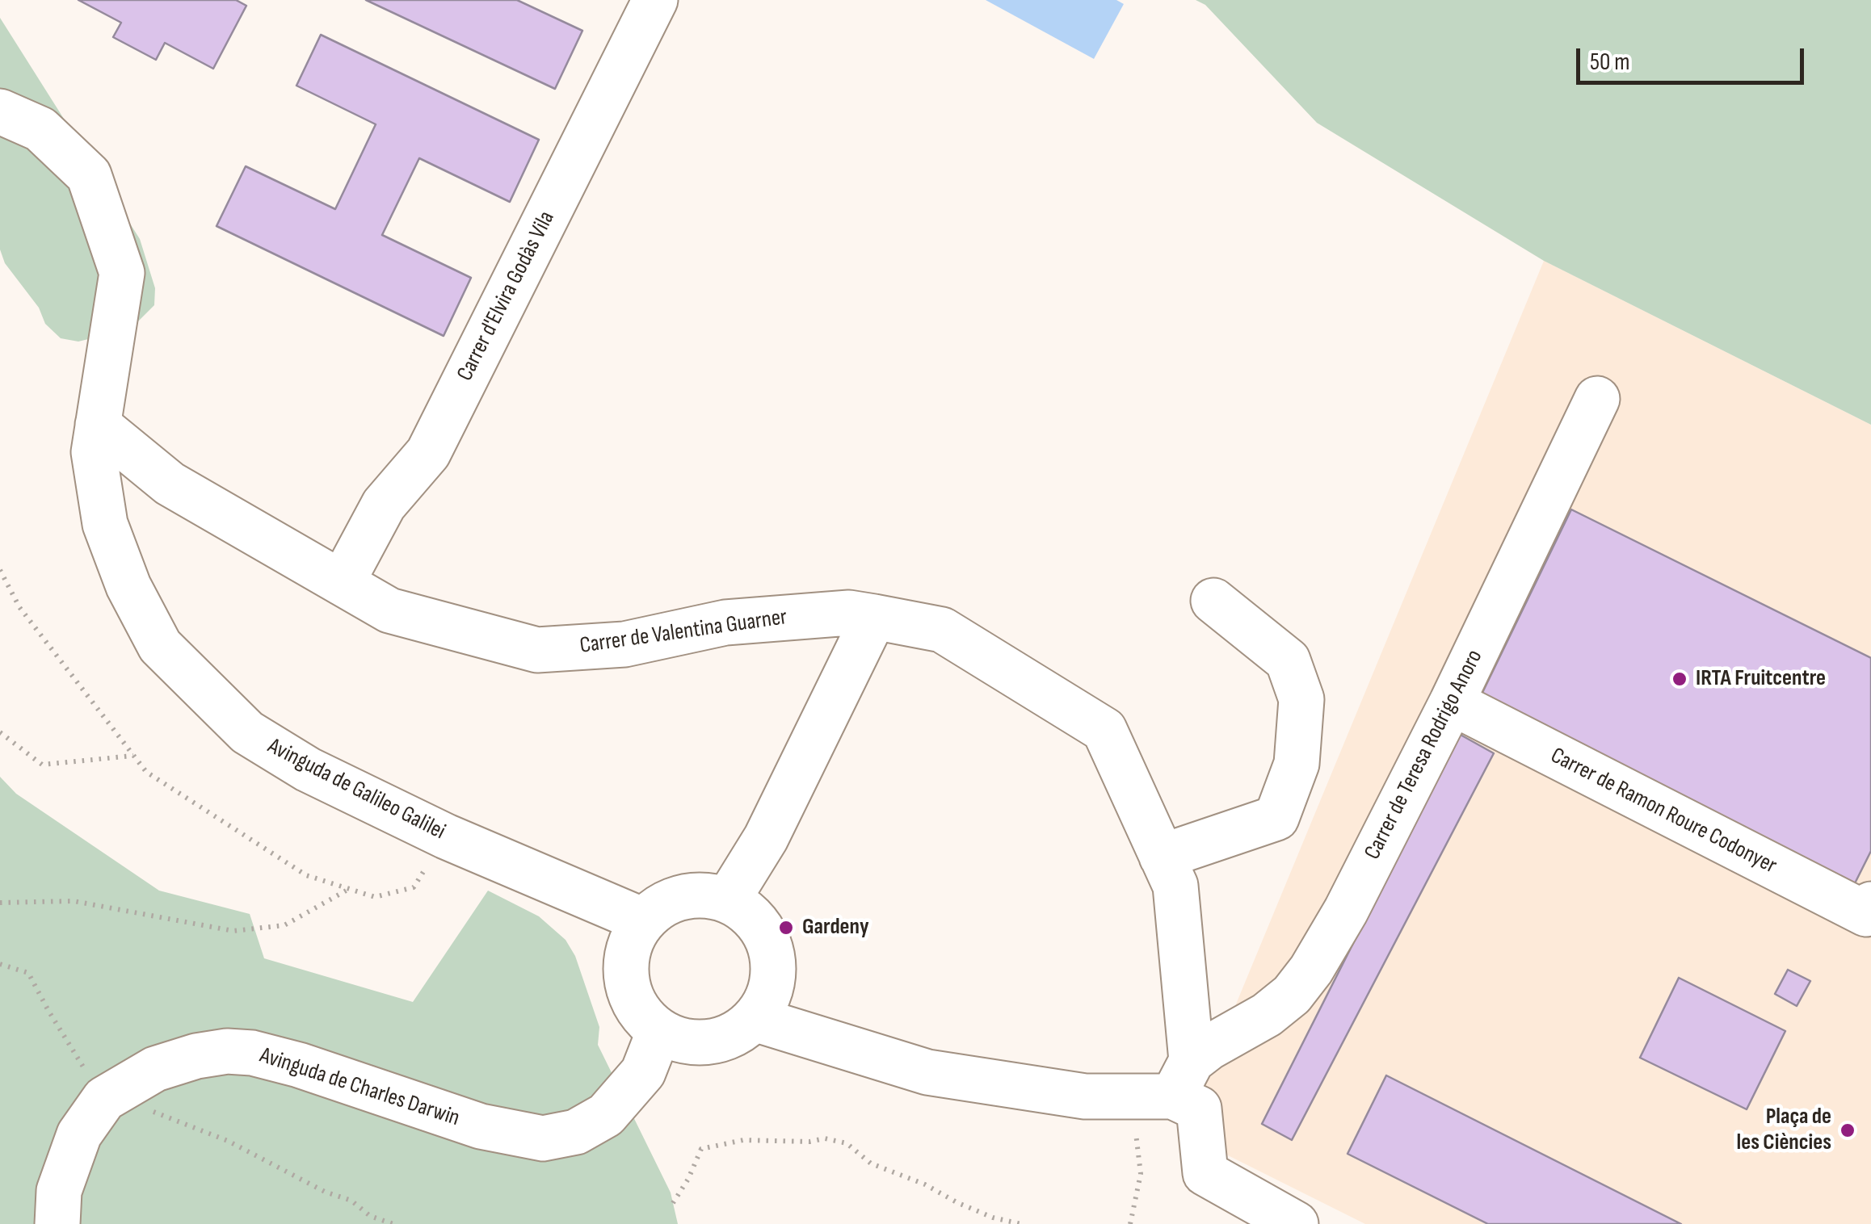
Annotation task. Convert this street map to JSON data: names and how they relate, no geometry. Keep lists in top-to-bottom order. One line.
{"streets":{"street":["Carrer d'Elvira Godàs Vila","Carrer de Valentina Guarner","Carrer de Teresa Rodrigo Anoro","Avinguda de Galileo Galilei","Carrer de Ramon Roure Codonyer","Avinguda de Charles Darwin"]},"crossings":[["Carrer d'Elvira Godàs Vila","Carrer de Valentina Guarner"],["Carrer de Valentina Guarner","Carrer de Teresa Rodrigo Anoro"],["Carrer de Valentina Guarner","Avinguda de Galileo Galilei"],["Carrer de Teresa Rodrigo Anoro","Carrer de Ramon Roure Codonyer"],["Avinguda de Galileo Galilei","Avinguda de Charles Darwin"]],"places":["IRTA Fruitcentre","Gardeny","Plaça de les Ciències"],"scale_bar":"50 m"}
